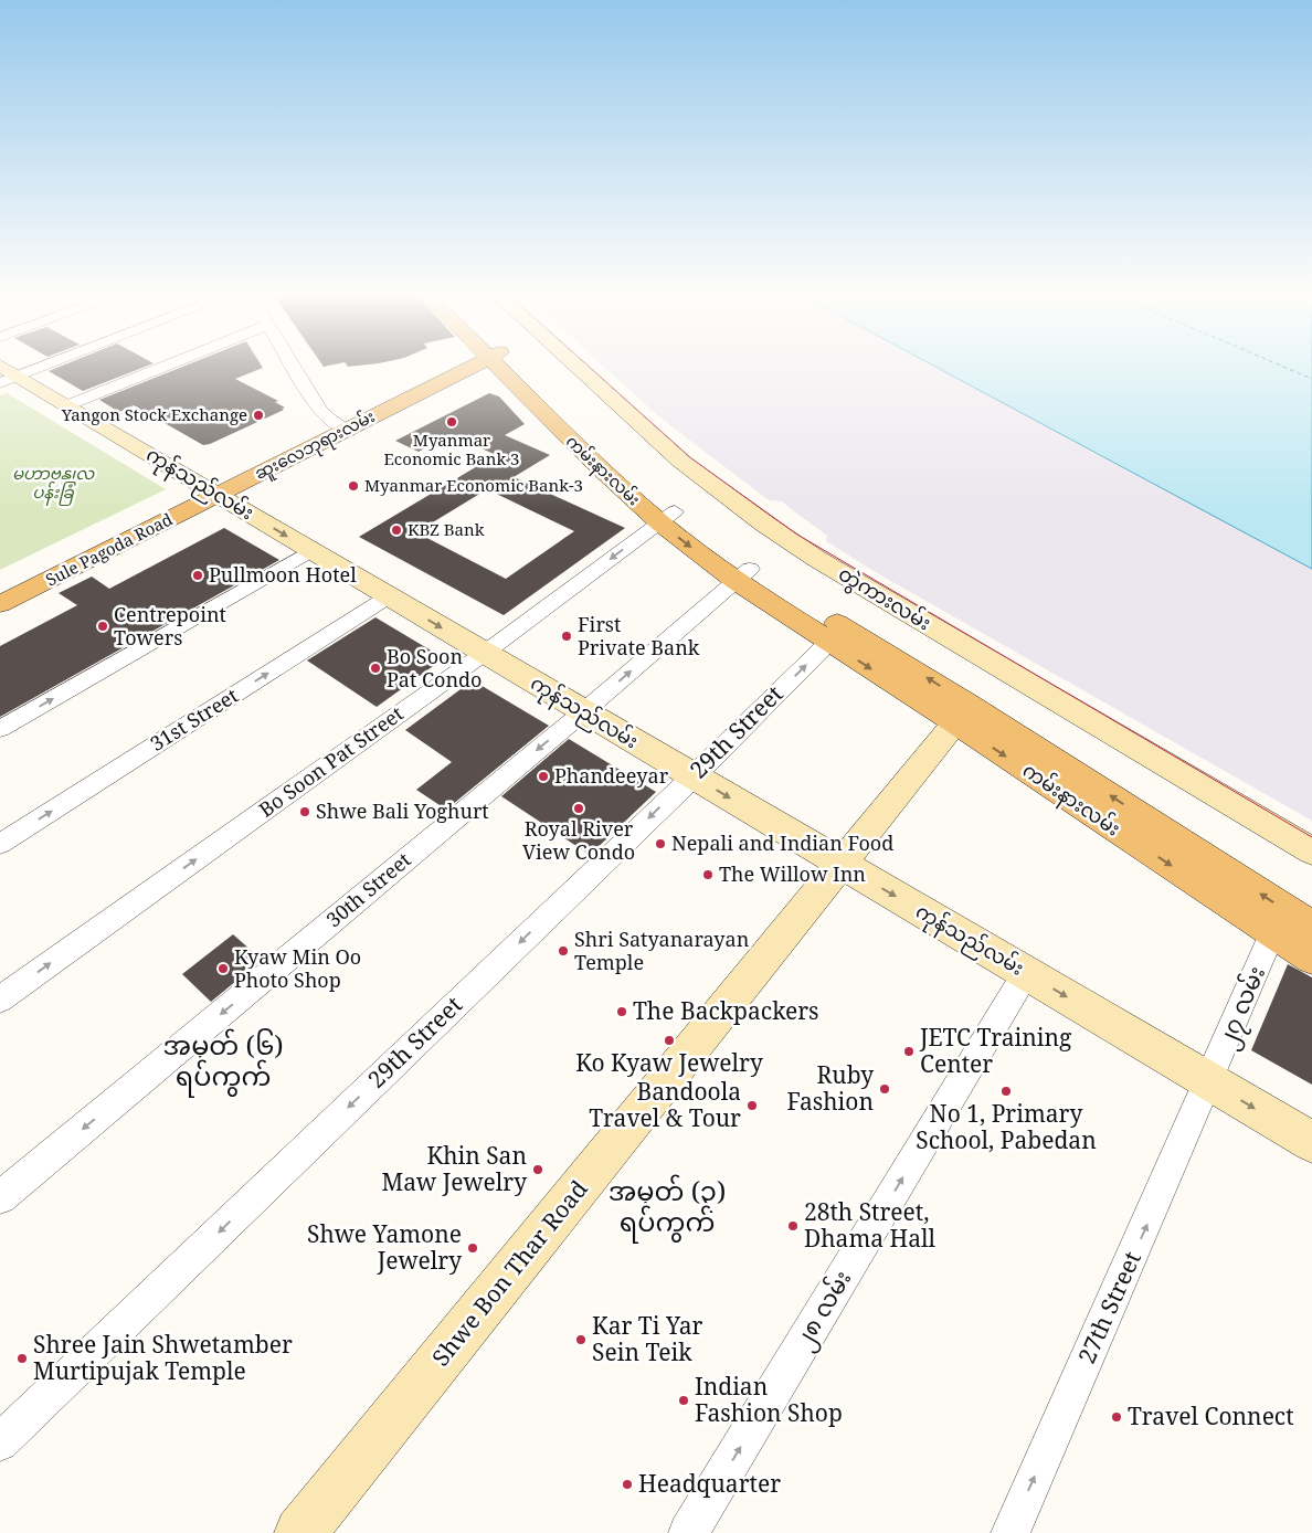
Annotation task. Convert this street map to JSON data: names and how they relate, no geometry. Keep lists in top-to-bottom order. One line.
{"streets":{"main road":["ဆူးလေဘုရားလမ်း","ကမ်းနားလမ်း","ကုန်သည်လမ်း","Sule Pagoda Road","တွဲကားလမ်း","Shwe Bon Thar Road"],"street":["31st Street","29th Street","Bo Soon Pat Street","30th Street","၂၇ လမ်း","27th Street","၂၈ လမ်း"]},"crossings":[["ဆူးလေဘုရားလမ်း","ကုန်သည်လမ်း"],["ဆူးလေဘုရားလမ်း","Sule Pagoda Road"],["ကမ်းနားလမ်း","29th Street"],["ကမ်းနားလမ်း","Bo Soon Pat Street"],["ကမ်းနားလမ်း","30th Street"],["ကမ်းနားလမ်း","၂၇ လမ်း"],["ကမ်းနားလမ်း","Shwe Bon Thar Road"],["ကုန်သည်လမ်း","Sule Pagoda Road"],["ကုန်သည်လမ်း","31st Street"],["ကုန်သည်လမ်း","29th Street"],["ကုန်သည်လမ်း","Bo Soon Pat Street"],["ကုန်သည်လမ်း","30th Street"],["ကုန်သည်လမ်း","၂၇ လမ်း"],["ကုန်သည်လမ်း","Shwe Bon Thar Road"],["ကုန်သည်လမ်း","27th Street"],["ကုန်သည်လမ်း","၂၈ လမ်း"],["၂၇ လမ်း","27th Street"]],"one_way":["ကုန်သည်လမ်း","27th Street","၂၈ လမ်း"],"districts":["အမှတ် (၆) ရပ်ကွက်","အမှတ် (၃) ရပ်ကွက်"],"parks":["မဟာဗန္ဓုလ ပန်းခြံ"],"places":["Yangon Stock Exchange","Myanmar Economic Bank 3","Myanmar Economic Bank-3","KBZ Bank","Pullmoon Hotel","Centrepoint Towers","First Private Bank","Bo Soon Pat Condo","Phandeeyar","Royal River View Condo","Shwe Bali Yoghurt","Nepali and Indian Food","The Willow Inn","Shri Satyanarayan Temple","Kyaw Min Oo Photo Shop","The Backpackers","Ko Kyaw Jewelry","JETC Training Center","Ruby Fashion","No 1, Primary School, Pabedan","Bandoola Travel & Tour","Khin San Maw Jewelry","28th Street, Dhama Hall","Shwe Yamone Jewelry","Kar Ti Yar Sein Teik","Shree Jain Shwetamber Murtipujak Temple","Indian Fashion Shop","Travel Connect","Headquarter"]}
